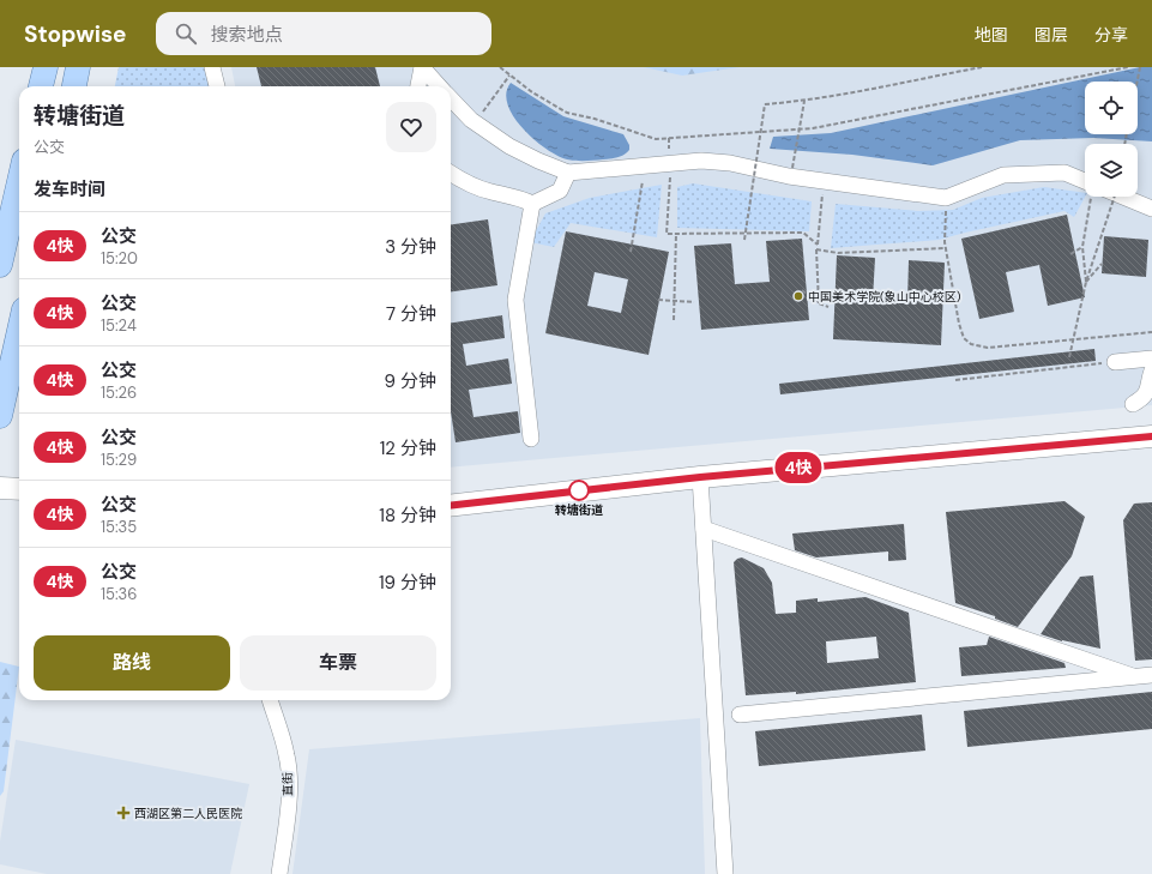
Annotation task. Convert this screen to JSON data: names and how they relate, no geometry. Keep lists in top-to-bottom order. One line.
{"streets":{"street":["直街"]},"places":{"other":["中国美术学院(象山中心校区)","转塘街道"],"health":["西湖区第二人民医院"]},"lines":["bus line 4快"],"page":{"header":"Stopwise","search":"搜索地点","nav":["地图","图层","分享"],"on_map":"4快","heading":[["转塘街道","公交"],"发车时间"],"list":[{"mark":"4快","name":"公交","note":"15:20","value":"3 分钟"},{"mark":"4快","name":"公交","note":"15:24","value":"7 分钟"},{"mark":"4快","name":"公交","note":"15:26","value":"9 分钟"},{"mark":"4快","name":"公交","note":"15:29","value":"12 分钟"},{"mark":"4快","name":"公交","note":"15:35","value":"18 分钟"},{"mark":"4快","name":"公交","note":"15:36","value":"19 分钟"}],"buttons":["路线","车票"]}}
